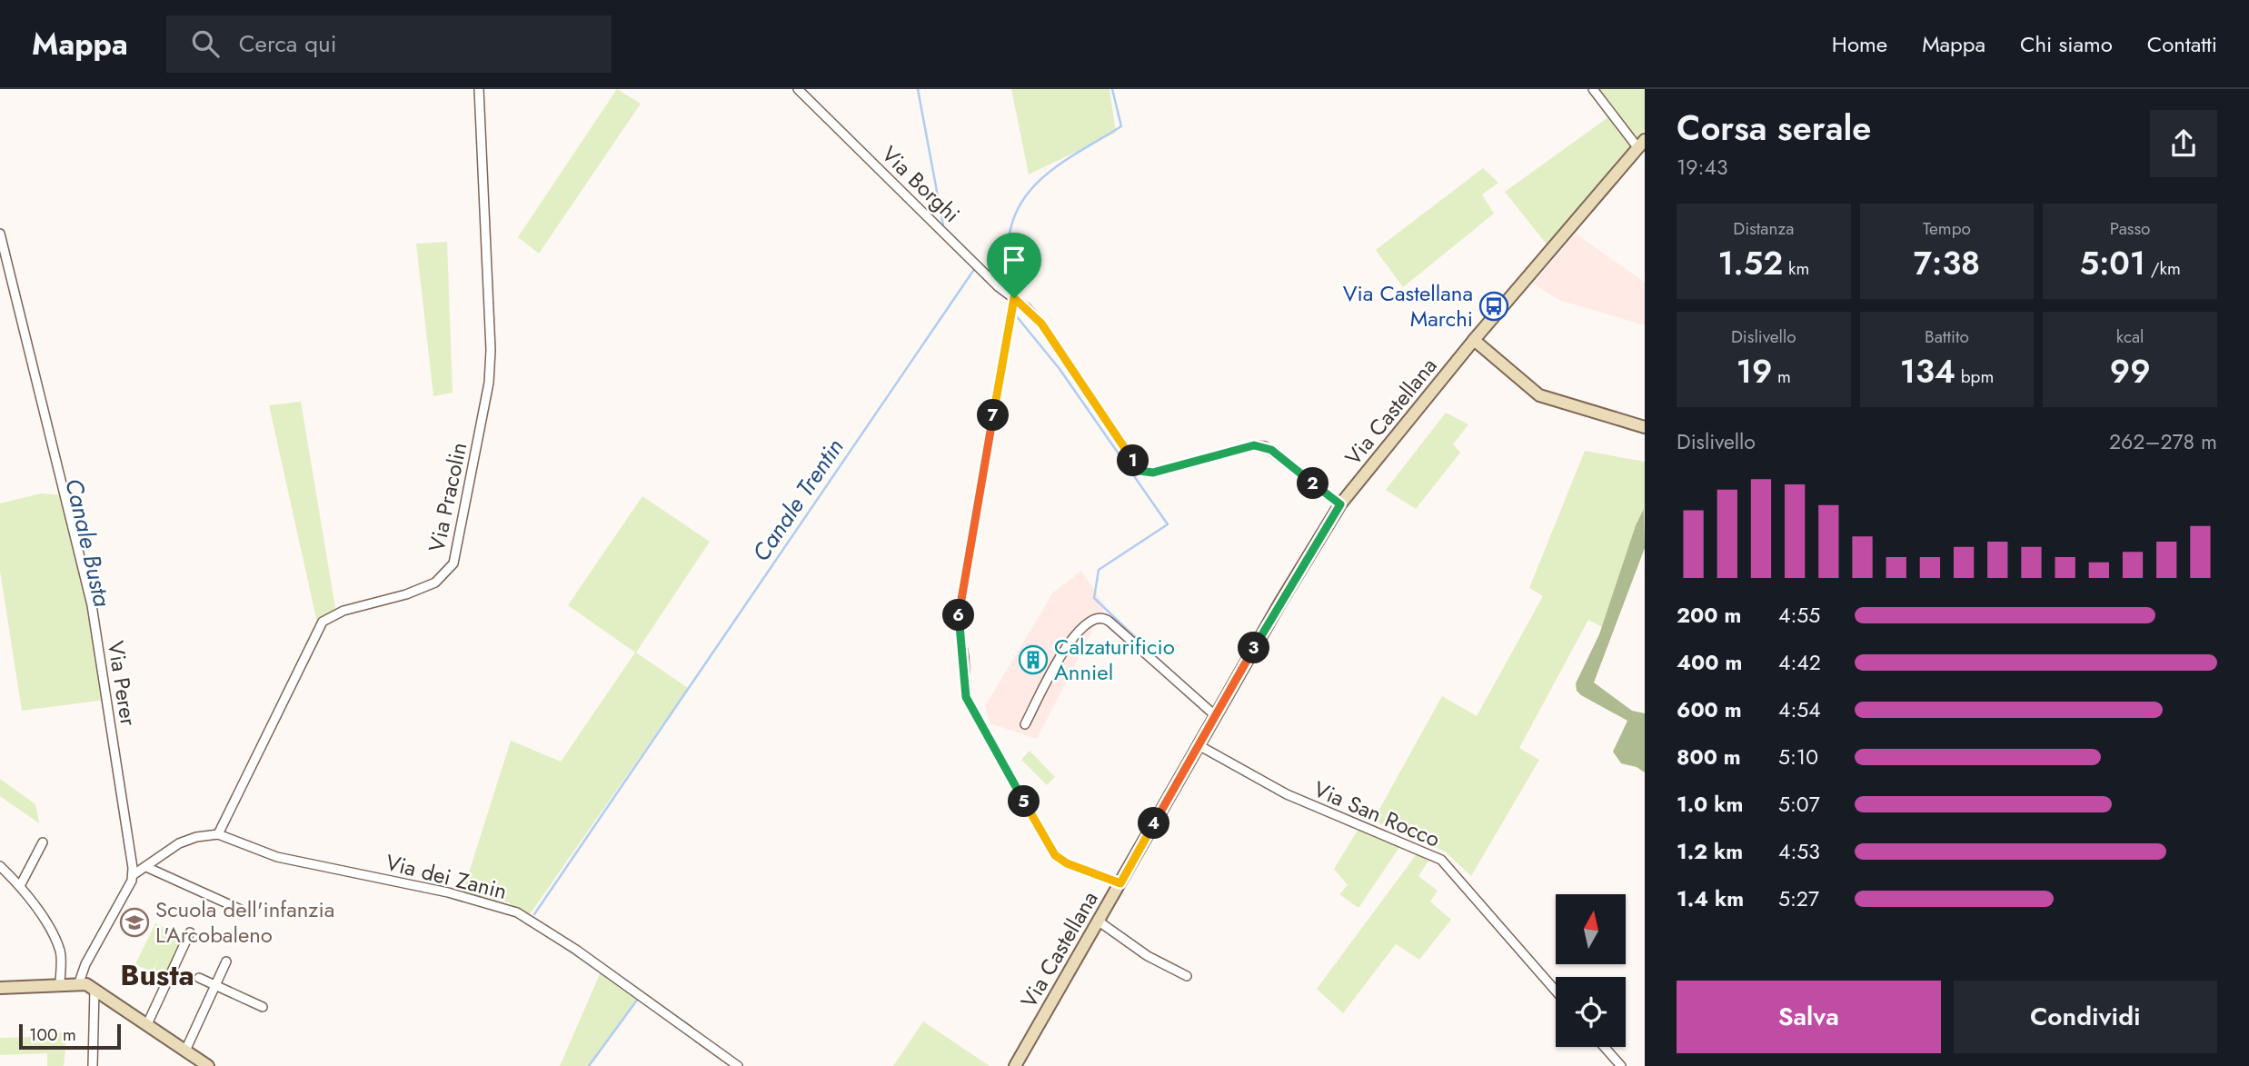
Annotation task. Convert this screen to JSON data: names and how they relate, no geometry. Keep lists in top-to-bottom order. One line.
{"streets":{"main road":["Via Castellana"],"street":["Via Borghi","Via Pracolin","Via Perer","Via San Rocco","Via dei Zanin"]},"crossings":[["Via Borghi","Via Castellana"],["Via Castellana","Via San Rocco"],["Via Pracolin","Via dei Zanin"]],"districts":["Busta"],"water":["Canale Trentin","Canale Busta"],"places":{"bus stop":["Via Castellana Marchi"],"building":["Calzaturificio Anniel"],"school or university":["Scuola dell'infanzia L'Arcobaleno"]},"scale_bar":"100 m","north":"top","page":{"header":"Mappa","search":"Cerca qui","nav":["Home","Mappa","Chi siamo","Contatti"],"heading":["Corsa serale","19:43"],"stats":[["Distanza","1.52 km"],["Tempo","7:38"],["Passo","5:01 /km"],["Dislivello","19 m"],["Battito","134 bpm"],["kcal","99"]],"pins":["7","1","2","6","3","5","4"],"chart":["Dislivello","262–278 m"],"list":[{"name":"200 m","note":"4:55"},{"name":"400 m","note":"4:42"},{"name":"600 m","note":"4:54"},{"name":"800 m","note":"5:10"},{"name":"1.0 km","note":"5:07"},{"name":"1.2 km","note":"4:53"},{"name":"1.4 km","note":"5:27"}],"buttons":["Salva","Condividi"],"scale":"100 m"}}
